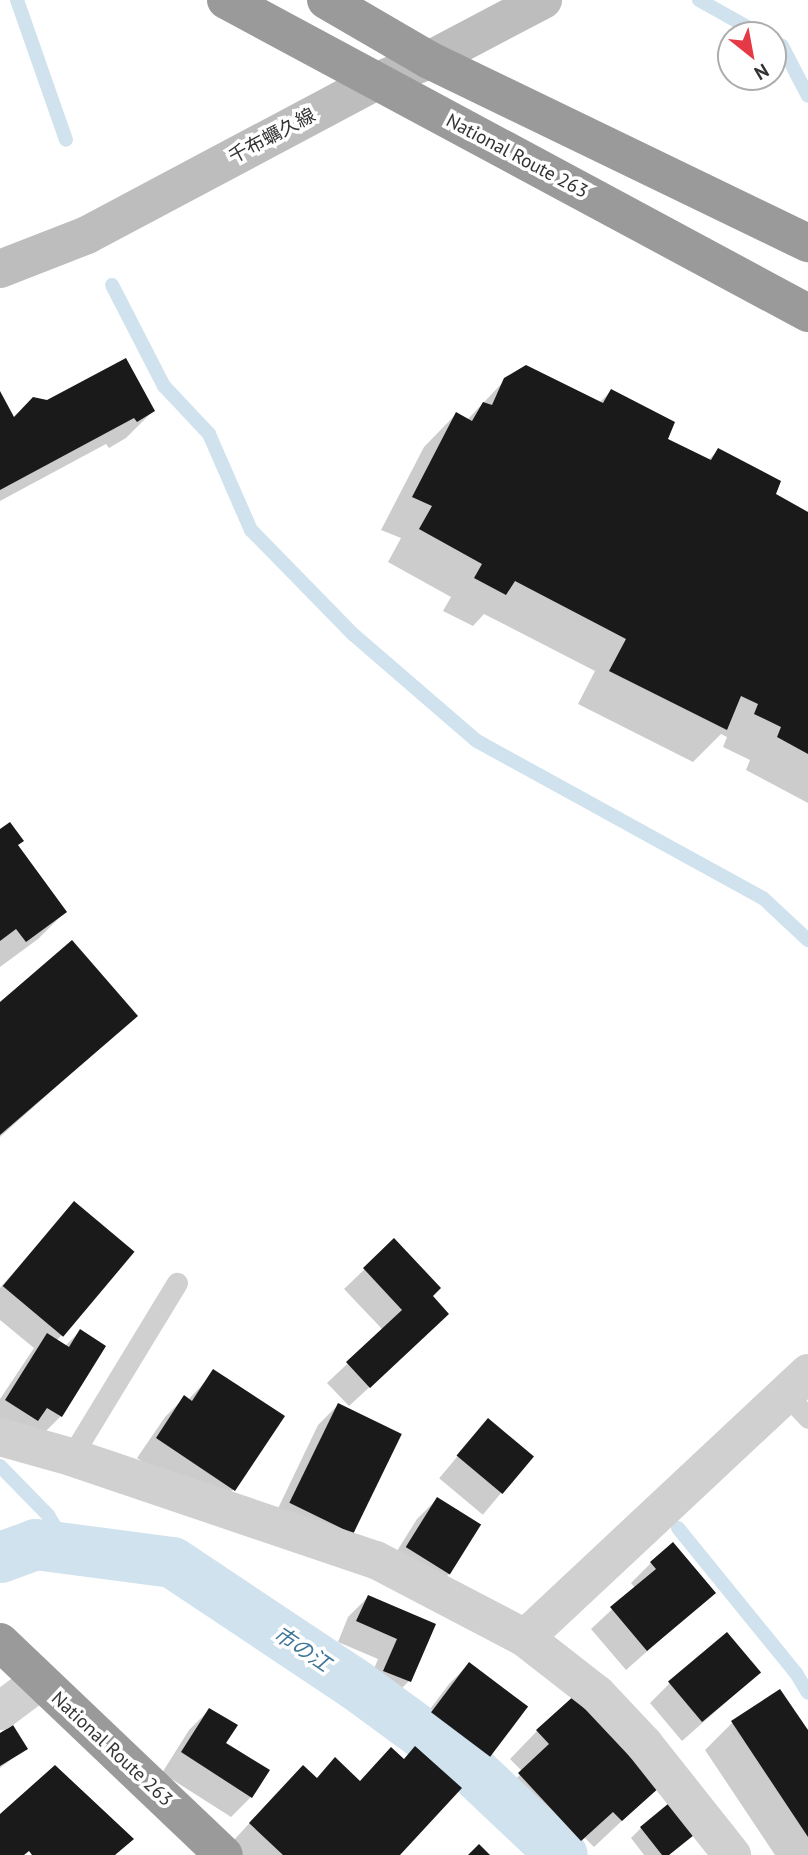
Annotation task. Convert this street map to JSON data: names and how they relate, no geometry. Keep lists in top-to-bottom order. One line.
{"streets":{"highway":["National Route 263"],"street":["千布蠣久線"]},"crossings":[["千布蠣久線","National Route 263"]],"water":["市の江"],"north":"bottom right"}
